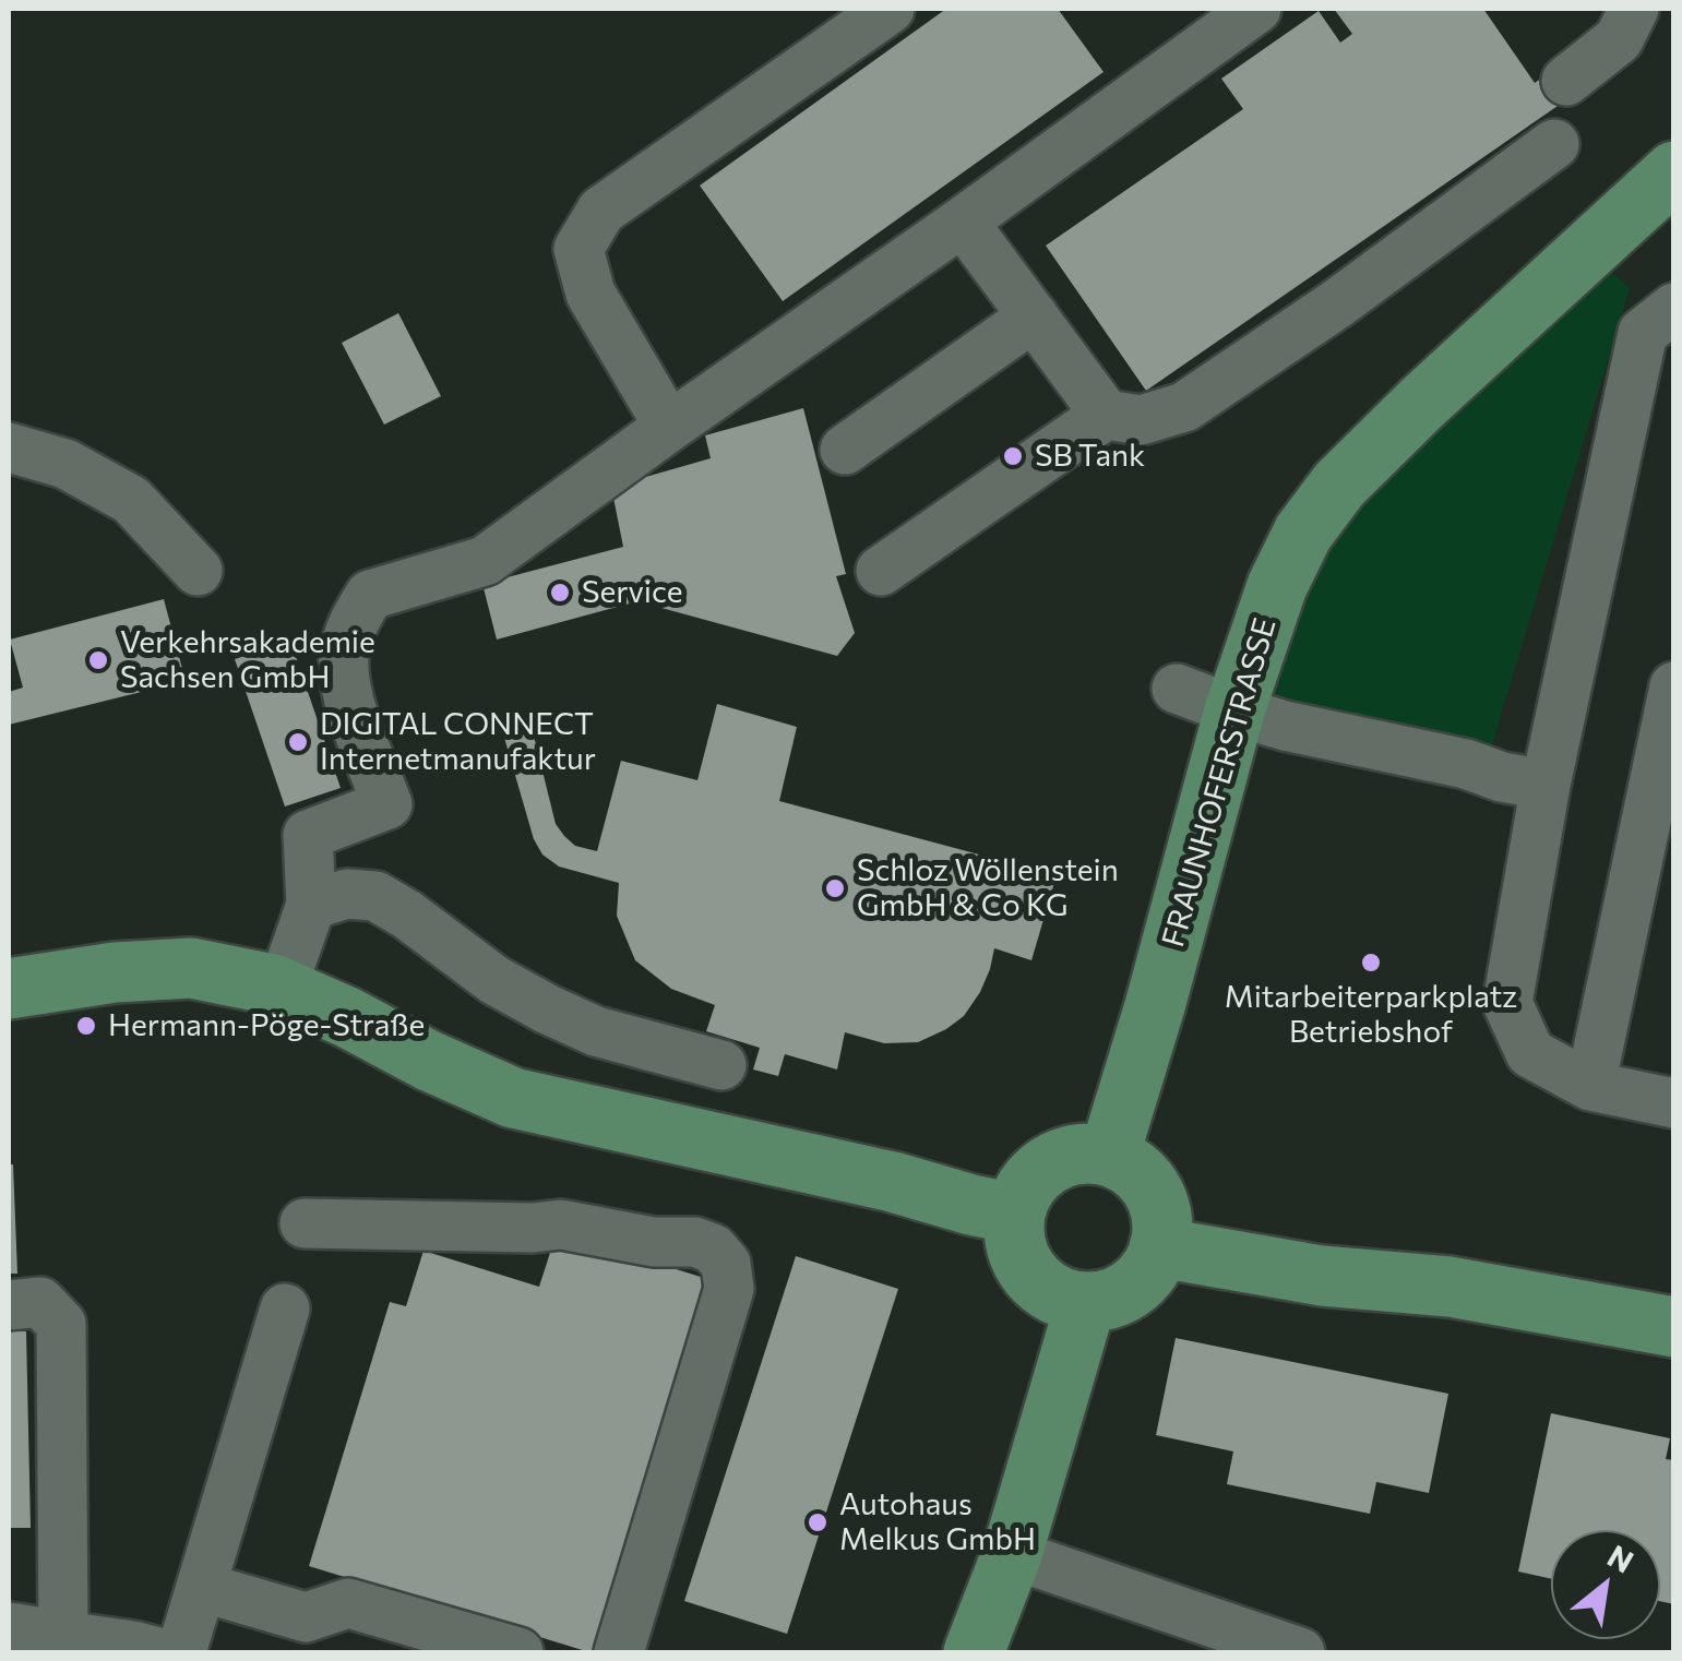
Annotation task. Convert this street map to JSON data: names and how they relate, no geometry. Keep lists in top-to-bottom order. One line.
{"streets":{"main road":["FRAUNHOFERSTRASSE"]},"places":["SB Tank","Service","Verkehrsakademie Sachsen GmbH","DIGITAL CONNECT Internetmanufaktur","Schloz Wöllenstein GmbH & Co KG","Mitarbeiterparkplatz Betriebshof","Hermann-Pöge-Straße","Autohaus Melkus GmbH"],"north":"top right"}
